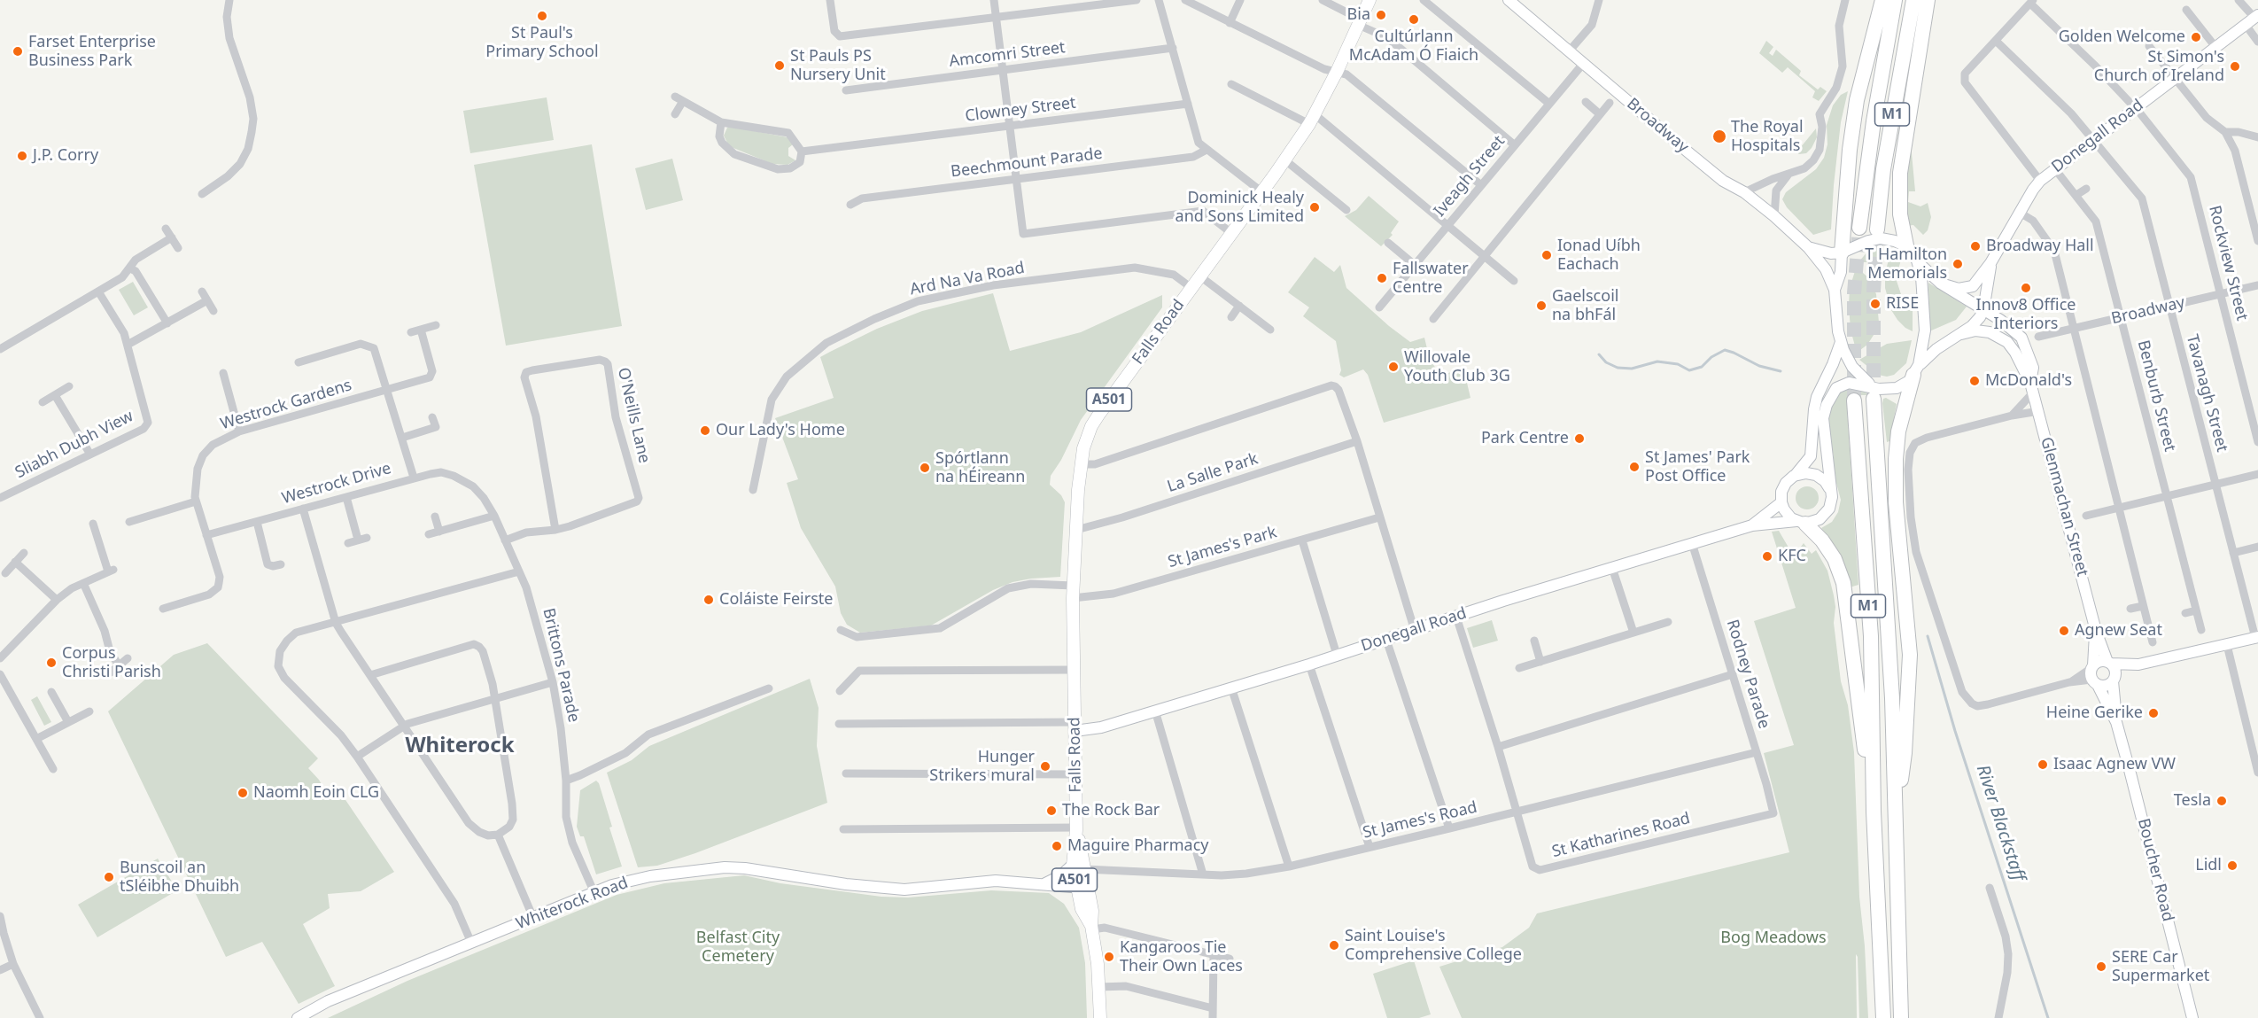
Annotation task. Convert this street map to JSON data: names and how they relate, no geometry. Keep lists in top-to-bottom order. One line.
{"streets":{"highway":["M1"],"main road":["Falls Road","A501"],"street":["Amcomri Street","Clowney Street","Broadway","Donegall Road","Beechmount Parade","Iveagh Street","Rockview Street","Ard Na Va Road","Tavanagh Street","Benburb Street","Westrock Gardens","O'Neills Lane","Sliabh Dubh View","La Salle Park","Westrock Drive","Glenmachan Street","St James's Park","Brittons Parade","Rodney Parade","St James's Road","St Katharines Road","Boucher Road","Whiterock Road"]},"crossings":[["Broadway","Iveagh Street"],["Broadway","Rockview Street"],["Broadway","Tavanagh Street"],["Broadway","Benburb Street"],["Donegall Road","Rockview Street"],["Donegall Road","Falls Road"],["Donegall Road","Tavanagh Street"],["Donegall Road","Benburb Street"],["Donegall Road","Glenmachan Street"],["Donegall Road","Rodney Parade"],["Donegall Road","St Katharines Road"],["Ard Na Va Road","Falls Road"],["Falls Road","La Salle Park"],["Falls Road","St James's Park"],["Falls Road","St James's Road"],["Falls Road","Whiterock Road"],["Westrock Gardens","Westrock Drive"],["O'Neills Lane","Brittons Parade"],["Westrock Drive","Brittons Parade"],["Glenmachan Street","Boucher Road"],["Brittons Parade","Whiterock Road"],["Rodney Parade","St James's Road"],["Rodney Parade","St Katharines Road"],["St James's Road","St Katharines Road"]],"districts":["Whiterock"],"water":["River Blackstaff"],"parks":["Belfast City Cemetery","Bog Meadows"],"places":["Bia","St Paul's Primary School","Cultúrlann McAdam Ó Fiaich","Golden Welcome","Farset Enterprise Business Park","St Pauls PS Nursery Unit","St Simon's Church of Ireland","The Royal Hospitals","J.P. Corry","Dominick Healy and Sons Limited","Broadway Hall","Ionad Uíbh Eachach","T Hamilton Memorials","Fallswater Centre","Innov8 Office Interiors","RISE","Gaelscoil na bhFál","Willovale Youth Club 3G","McDonald's","Our Lady's Home","Park Centre","St James' Park Post Office","Spórtlann na hÉireann","KFC","Coláiste Feirste","Agnew Seat","Corpus Christi Parish","Heine Gerike","Isaac Agnew VW","Hunger Strikers mural","Naomh Eoin CLG","Tesla","The Rock Bar","Maguire Pharmacy","Lidl","Bunscoil an tSléibhe Dhuibh","Saint Louise's Comprehensive College","Kangaroos Tie Their Own Laces","SERE Car Supermarket"]}
